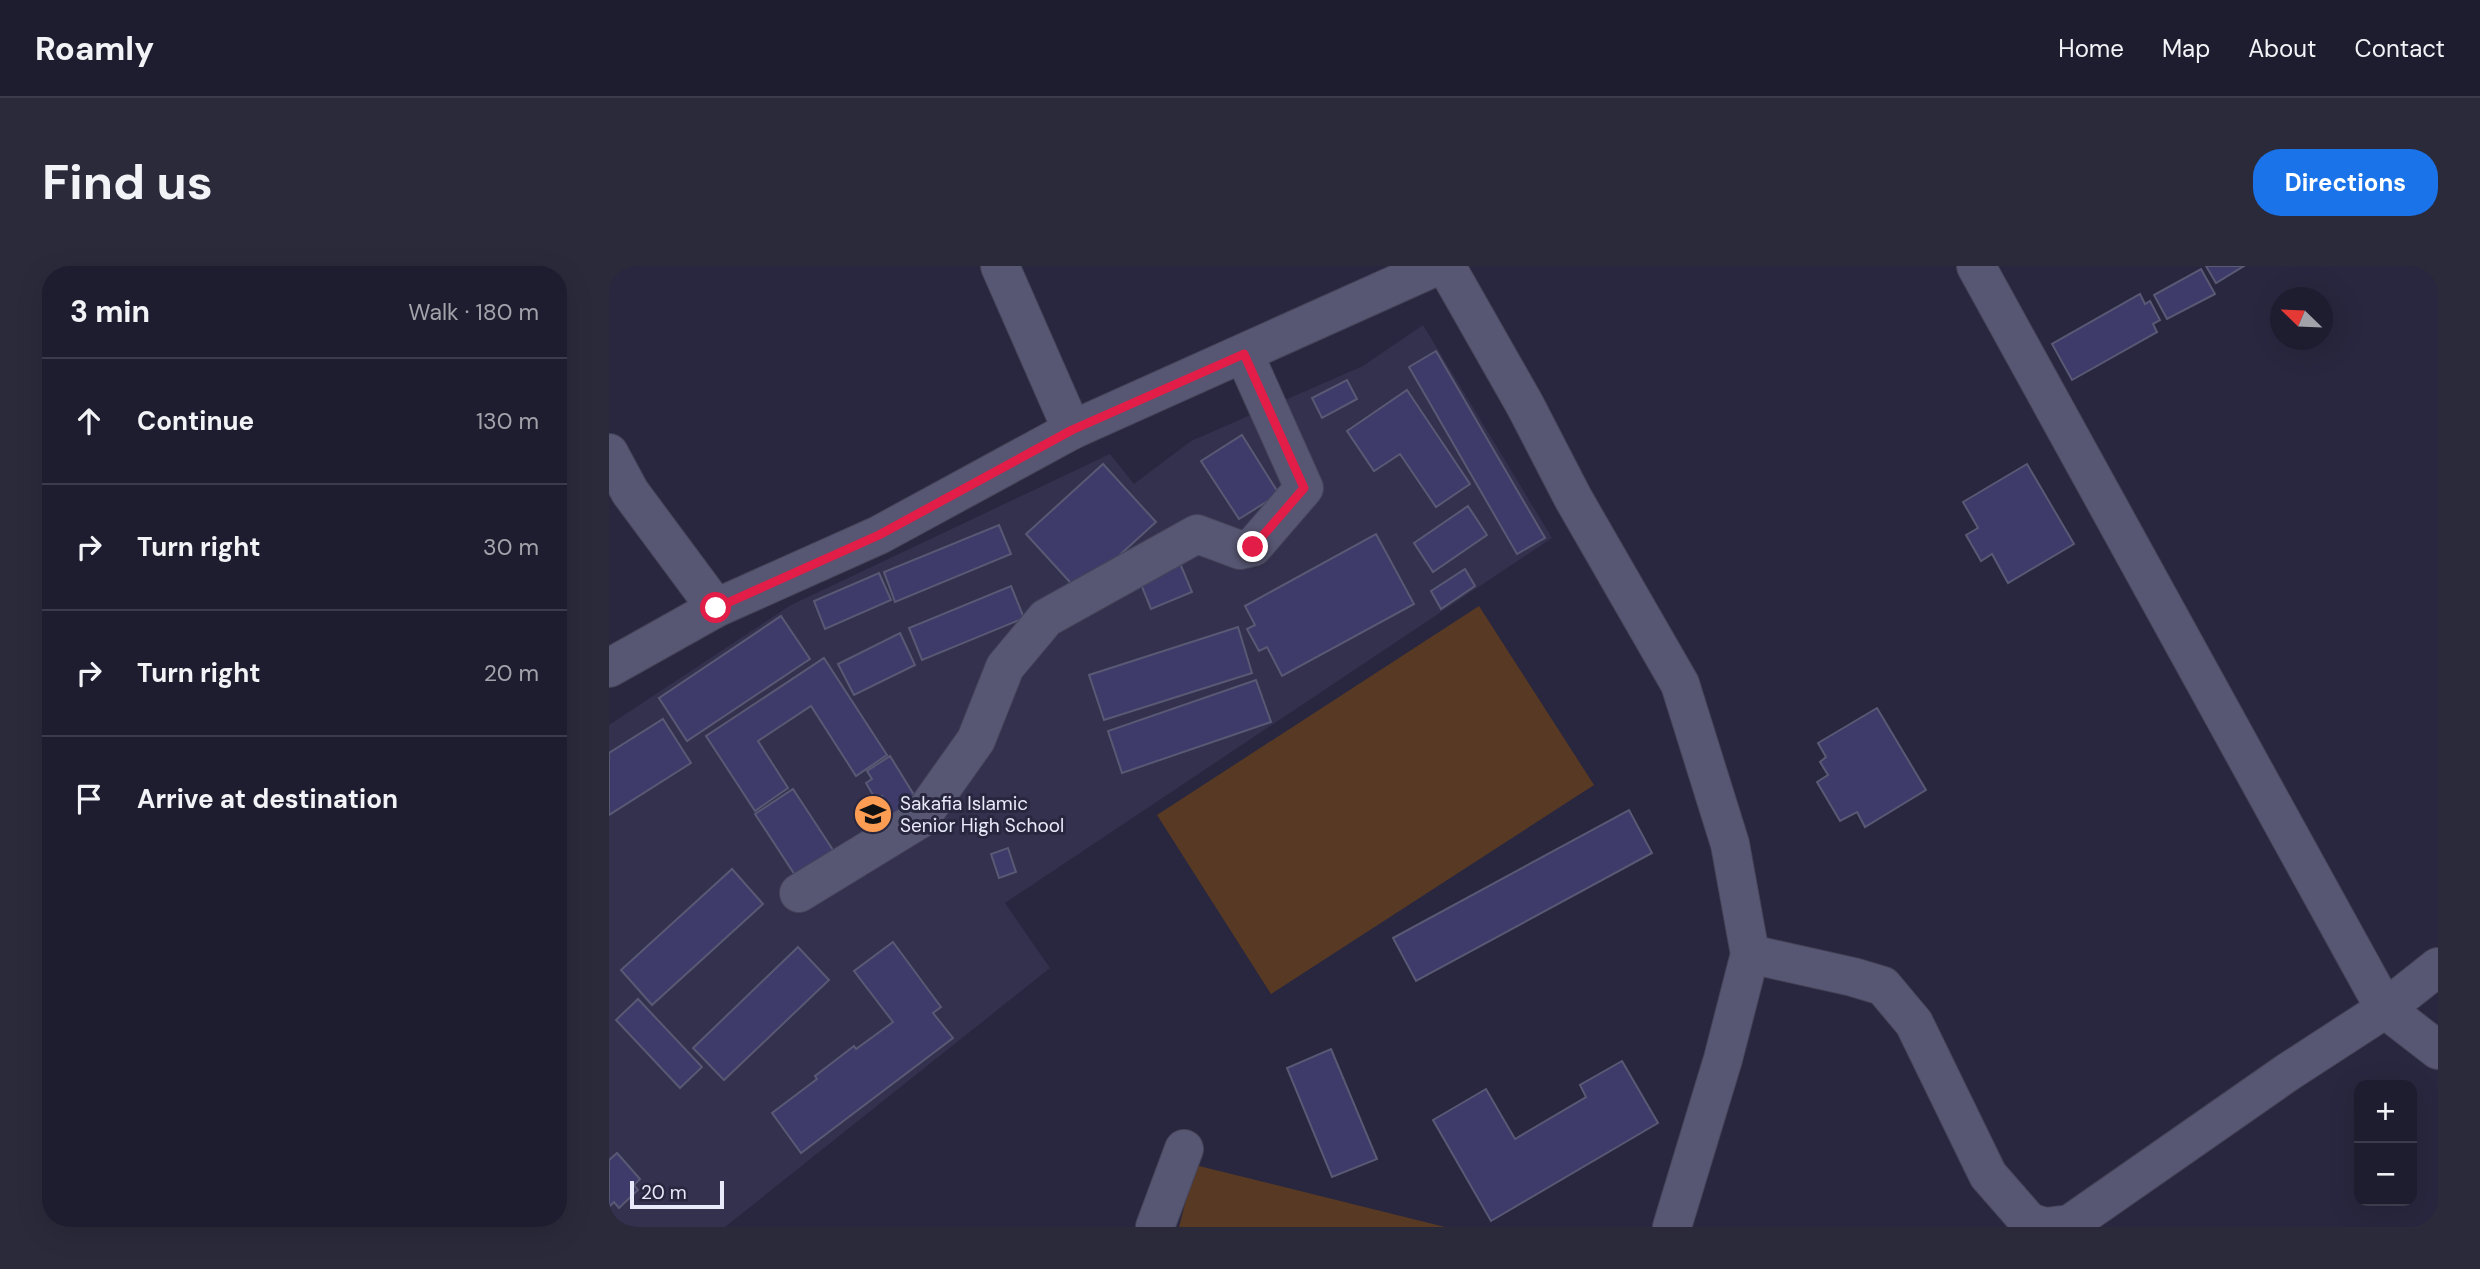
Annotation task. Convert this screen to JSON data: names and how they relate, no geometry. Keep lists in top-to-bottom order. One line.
{"places":{"school or university":["Sakafia Islamic Senior High School"]},"scale_bar":"20 m","north":"top left","page":{"header":"Roamly","nav":["Home","Map","About","Contact"],"buttons":"Directions","title":"Find us","heading":["3 min","Walk · 180 m"],"list":[["Continue","130 m"],["Turn right","30 m"],["Turn right","20 m"],"Arrive at destination"],"map_buttons":["+","−"],"scale":"20 m"}}
